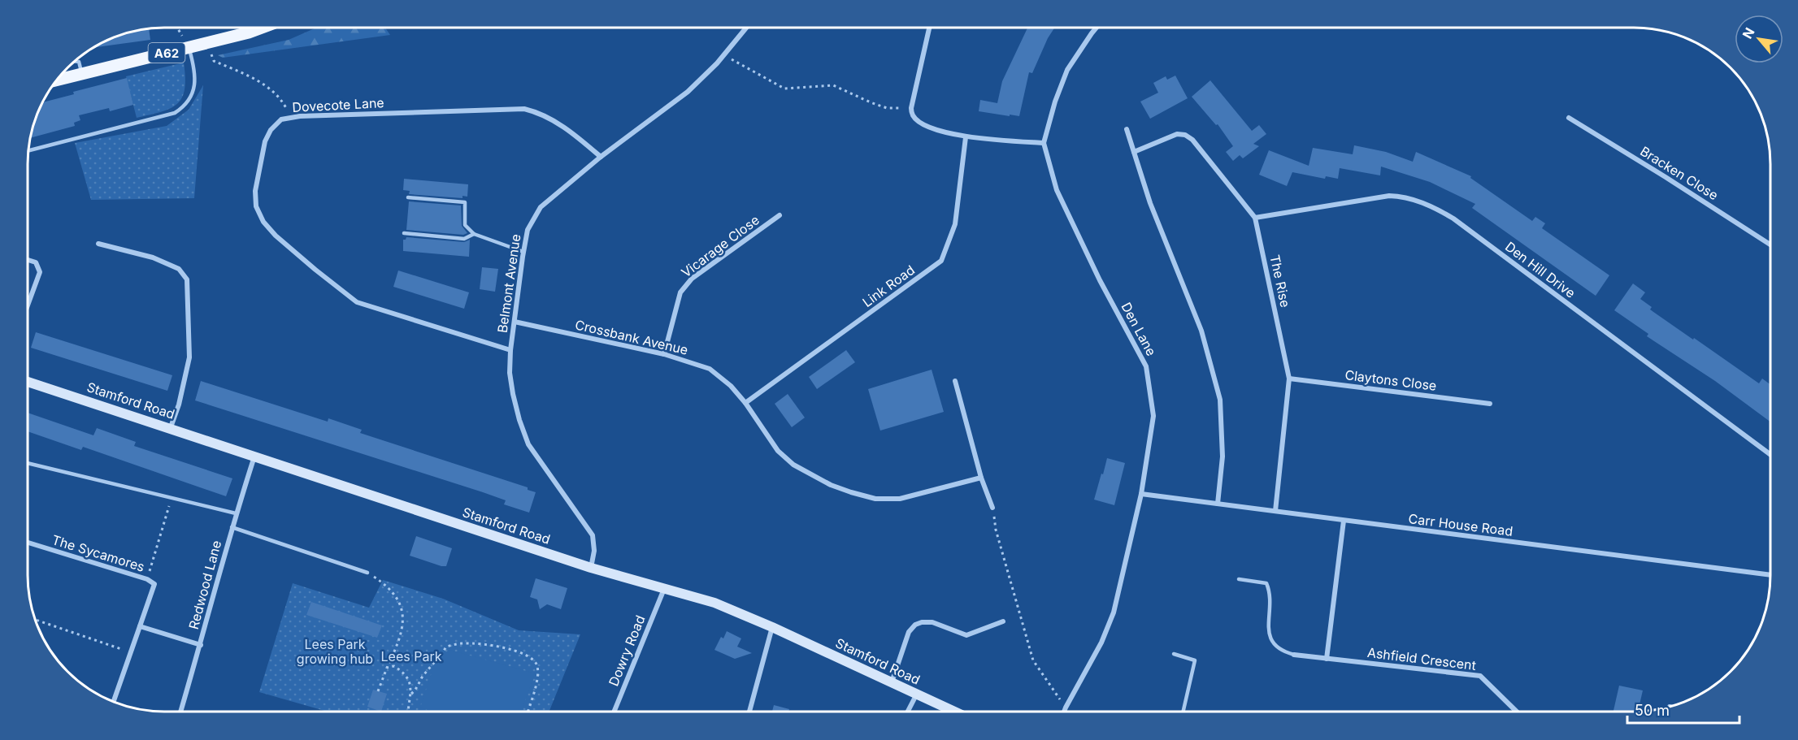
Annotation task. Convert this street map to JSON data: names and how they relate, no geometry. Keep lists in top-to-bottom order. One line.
{"streets":{"main road":["A62"],"street":["Dovecote Lane","Bracken Close","Vicarage Close","Den Hill Drive","The Rise","Belmont Avenue","Link Road","Den Lane","Crossbank Avenue","Claytons Close","Stamford Road","Carr House Road","The Sycamores","Redwood Lane","Dowry Road","Ashfield Crescent"]},"crossings":[["Dovecote Lane","Belmont Avenue"],["Vicarage Close","Crossbank Avenue"],["Den Hill Drive","The Rise"],["The Rise","Claytons Close"],["The Rise","Carr House Road"],["Belmont Avenue","Crossbank Avenue"],["Belmont Avenue","Stamford Road"],["Link Road","Crossbank Avenue"],["Den Lane","Carr House Road"],["Stamford Road","Redwood Lane"],["Stamford Road","Dowry Road"]],"parks":["Lees Park growing hub","Lees Park"],"scale_bar":"50 m","north":"top left"}
